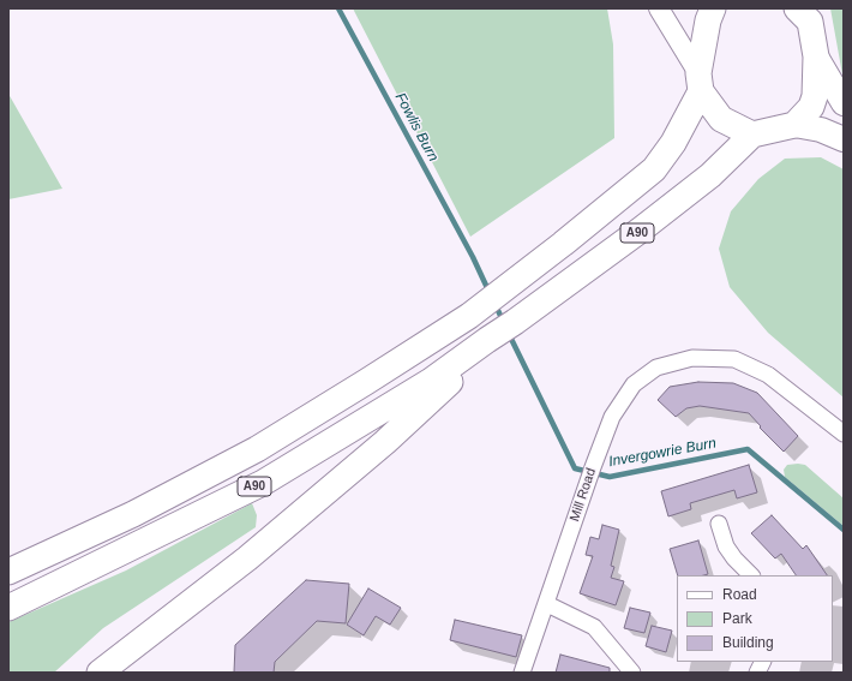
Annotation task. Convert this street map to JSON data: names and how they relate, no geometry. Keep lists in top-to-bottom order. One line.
{"streets":{"highway":["A90"],"street":["Mill Road"]},"water":["Fowlis Burn","Invergowrie Burn"],"legend":["Road","Park","Building"]}
